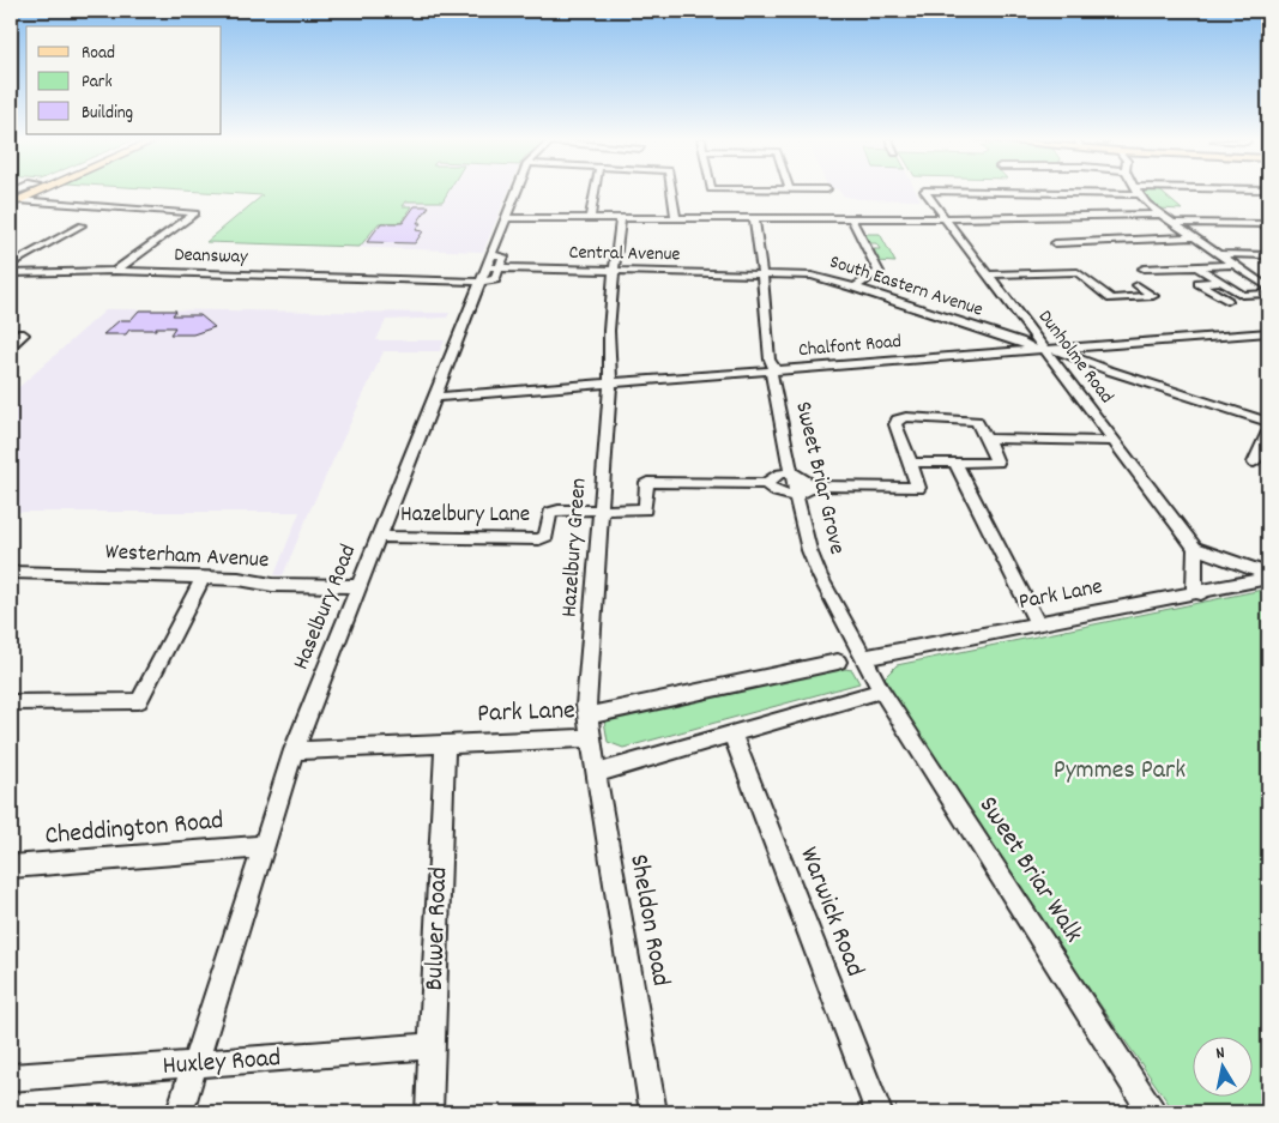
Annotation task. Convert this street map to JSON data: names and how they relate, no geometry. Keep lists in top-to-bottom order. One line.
{"streets":{"street":["Central Avenue","Deansway","South Eastern Avenue","Chalfont Road","Dunholme Road","Sweet Briar Grove","Hazelbury Lane","Hazelbury Green","Westerham Avenue","Park Lane","Haselbury Road","Cheddington Road","Sweet Briar Walk","Warwick Road","Sheldon Road","Bulwer Road","Huxley Road"]},"crossings":[["Central Avenue","South Eastern Avenue"],["Central Avenue","Sweet Briar Grove"],["Central Avenue","Hazelbury Green"],["Central Avenue","Haselbury Road"],["Deansway","Haselbury Road"],["South Eastern Avenue","Chalfont Road"],["South Eastern Avenue","Dunholme Road"],["South Eastern Avenue","Sweet Briar Grove"],["Chalfont Road","Dunholme Road"],["Chalfont Road","Sweet Briar Grove"],["Chalfont Road","Hazelbury Green"],["Chalfont Road","Haselbury Road"],["Sweet Briar Grove","Park Lane"],["Sweet Briar Grove","Sweet Briar Walk"],["Hazelbury Lane","Hazelbury Green"],["Hazelbury Lane","Haselbury Road"],["Hazelbury Green","Park Lane"],["Westerham Avenue","Haselbury Road"],["Park Lane","Haselbury Road"],["Park Lane","Sweet Briar Walk"],["Park Lane","Sheldon Road"],["Park Lane","Bulwer Road"],["Haselbury Road","Cheddington Road"],["Haselbury Road","Huxley Road"],["Bulwer Road","Huxley Road"]],"parks":["Pymmes Park"],"legend":["Road","Park","Building"],"north":"top"}
